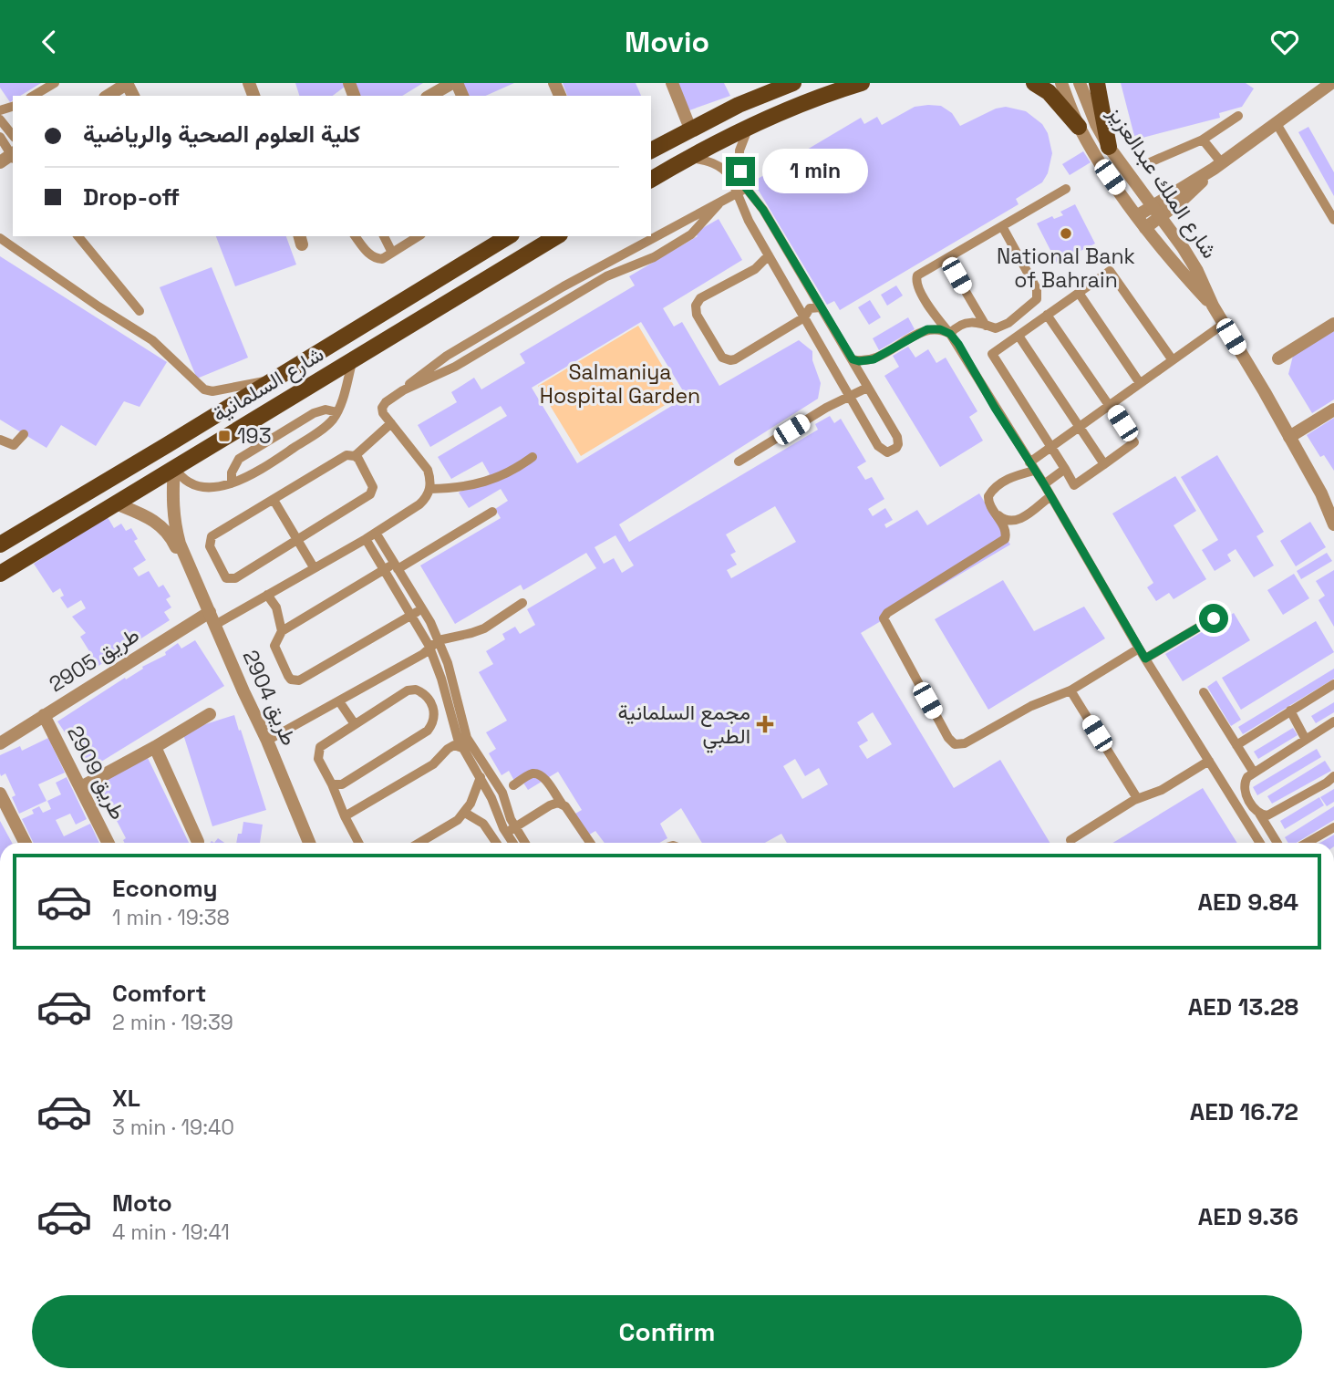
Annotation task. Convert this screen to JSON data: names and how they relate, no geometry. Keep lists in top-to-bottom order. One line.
{"streets":{"main road":["شارع السلمانية"],"street":["شارع الملك عبدالعزيز","طريق 2905","طريق 2904","طريق 2909"]},"crossings":[["شارع السلمانية","طريق 2904"],["طريق 2905","طريق 2904"],["طريق 2905","طريق 2909"]],"parks":["Salmaniya Hospital Garden"],"places":{"other":["National Bank of Bahrain"],"transit":["193"],"health":["مجمع السلمانية الطبي"]},"page":{"header":"Movio","banner":["كلية العلوم الصحية والرياضية","Drop-off"],"bubble":"1 min","list":[{"name":"Economy","note":"1 min · 19:38","value":"AED 9.84"},{"name":"Comfort","note":"2 min · 19:39","value":"AED 13.28"},{"name":"XL","note":"3 min · 19:40","value":"AED 16.72"},{"name":"Moto","note":"4 min · 19:41","value":"AED 9.36"}],"buttons":"Confirm"}}
